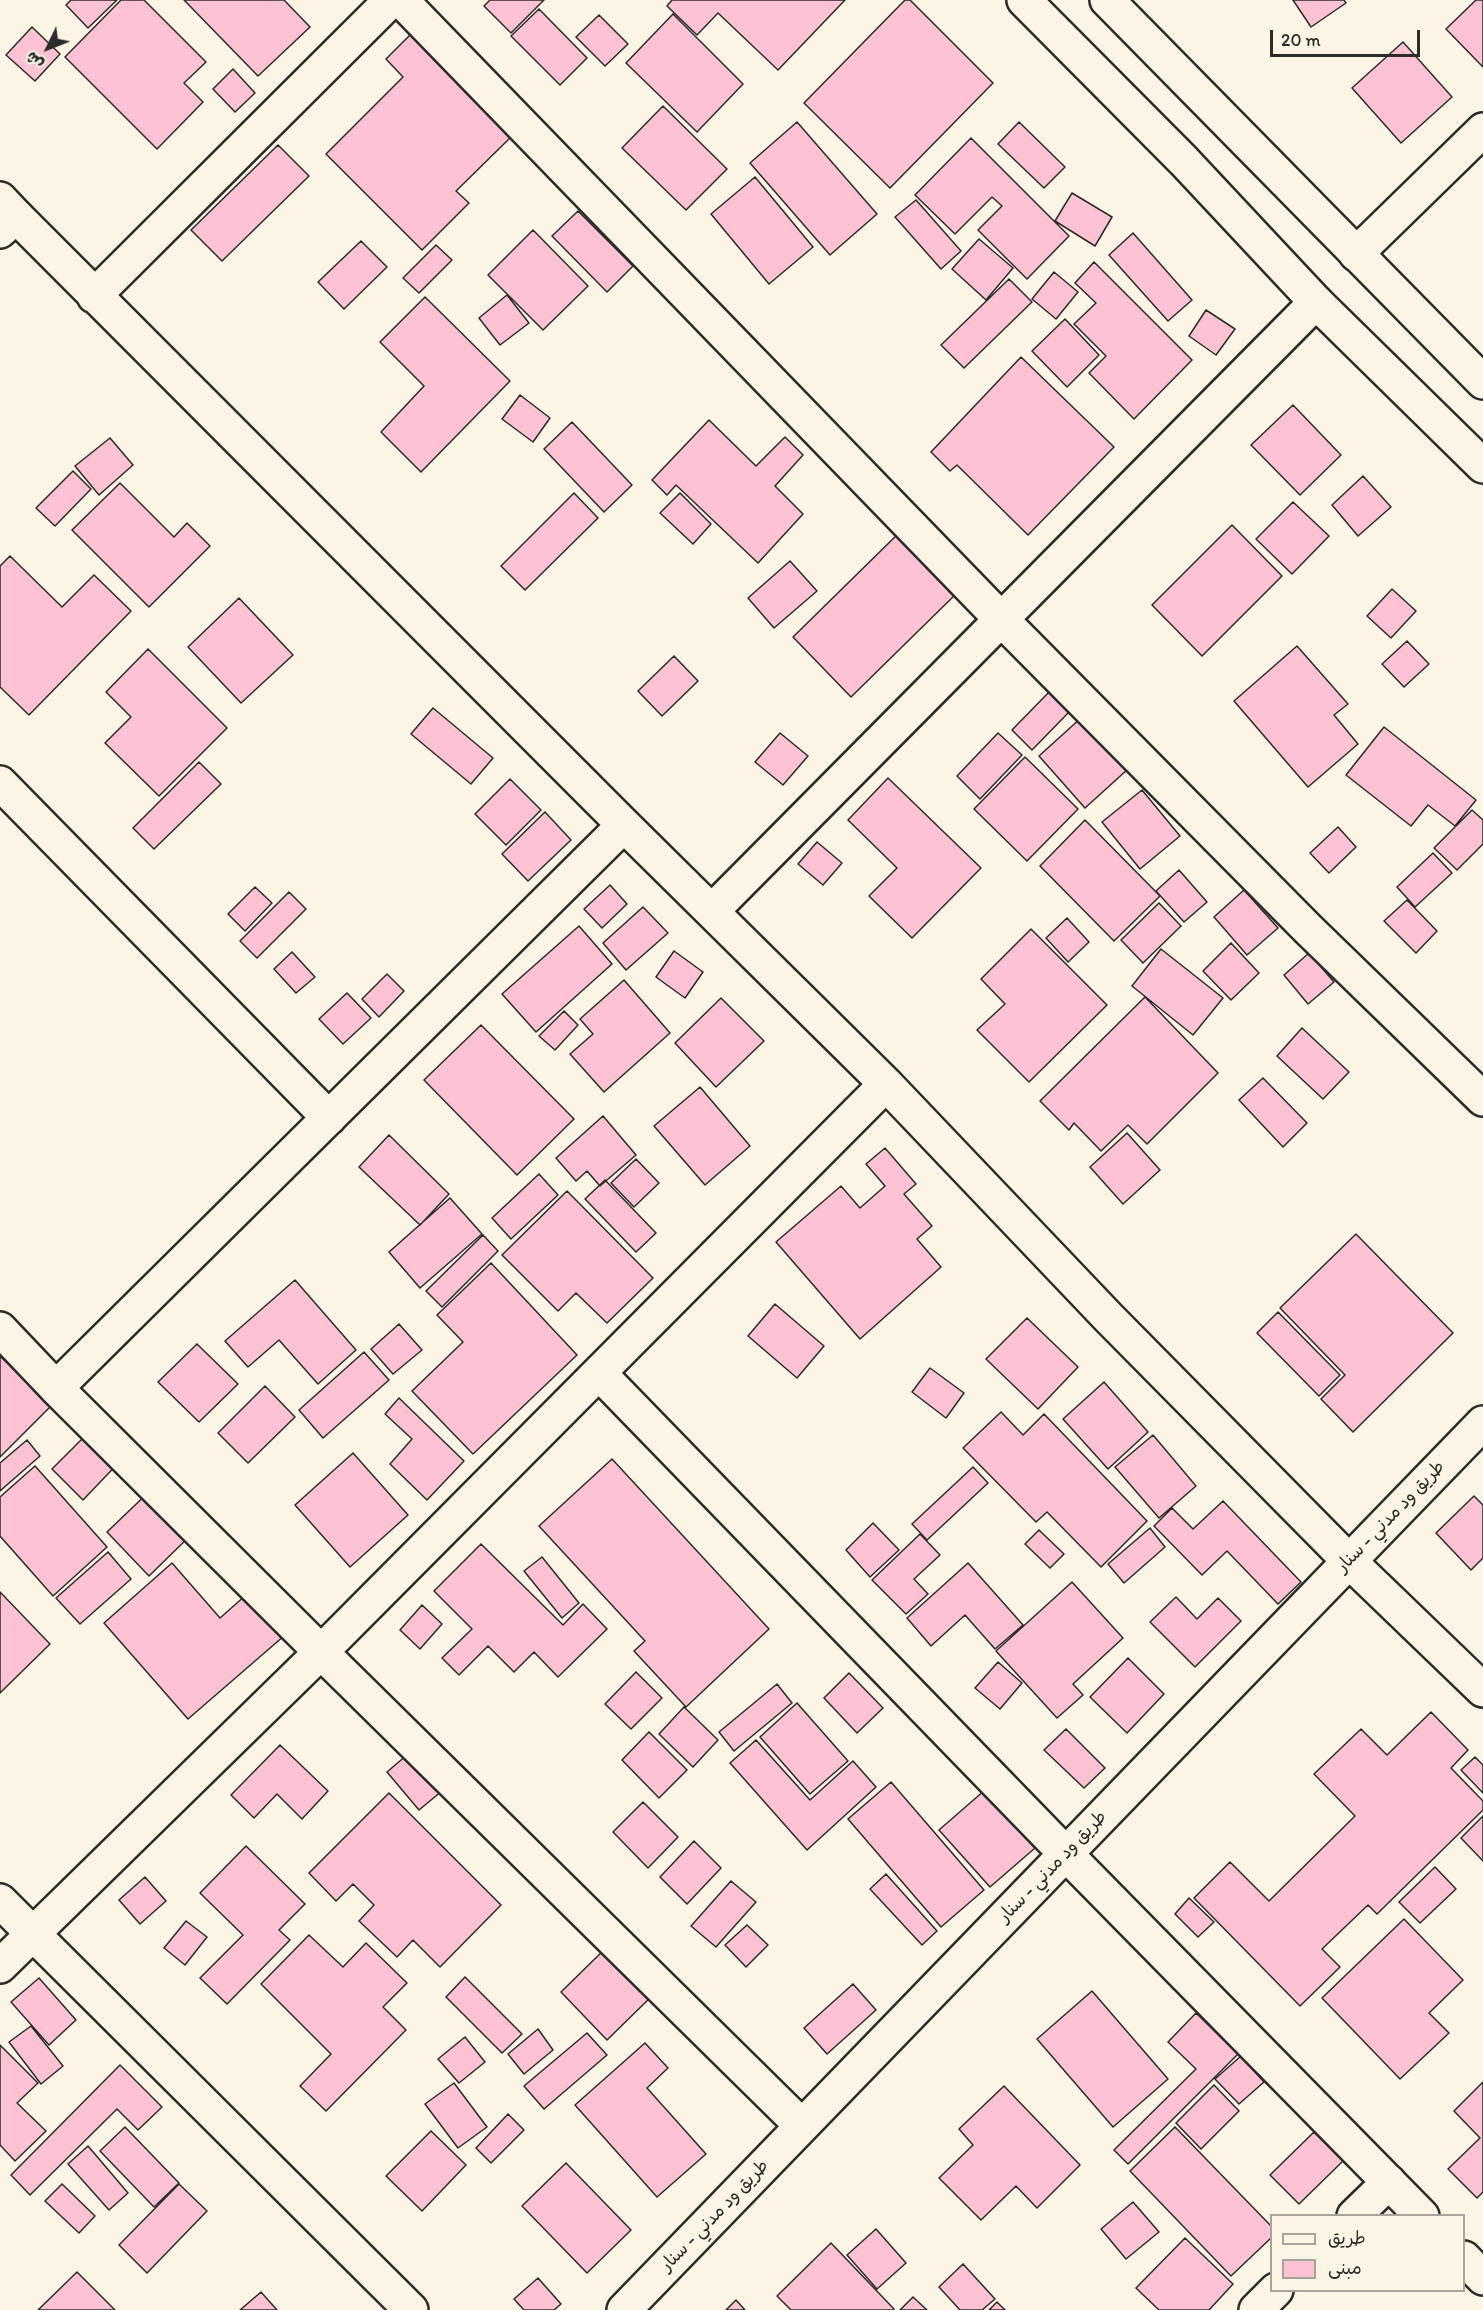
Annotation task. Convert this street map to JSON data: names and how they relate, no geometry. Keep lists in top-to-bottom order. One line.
{"streets":{"street":["طريق ود مدني - سنار"]},"legend":["طريق","مبنى"],"scale_bar":"20 m","north":"bottom left"}
